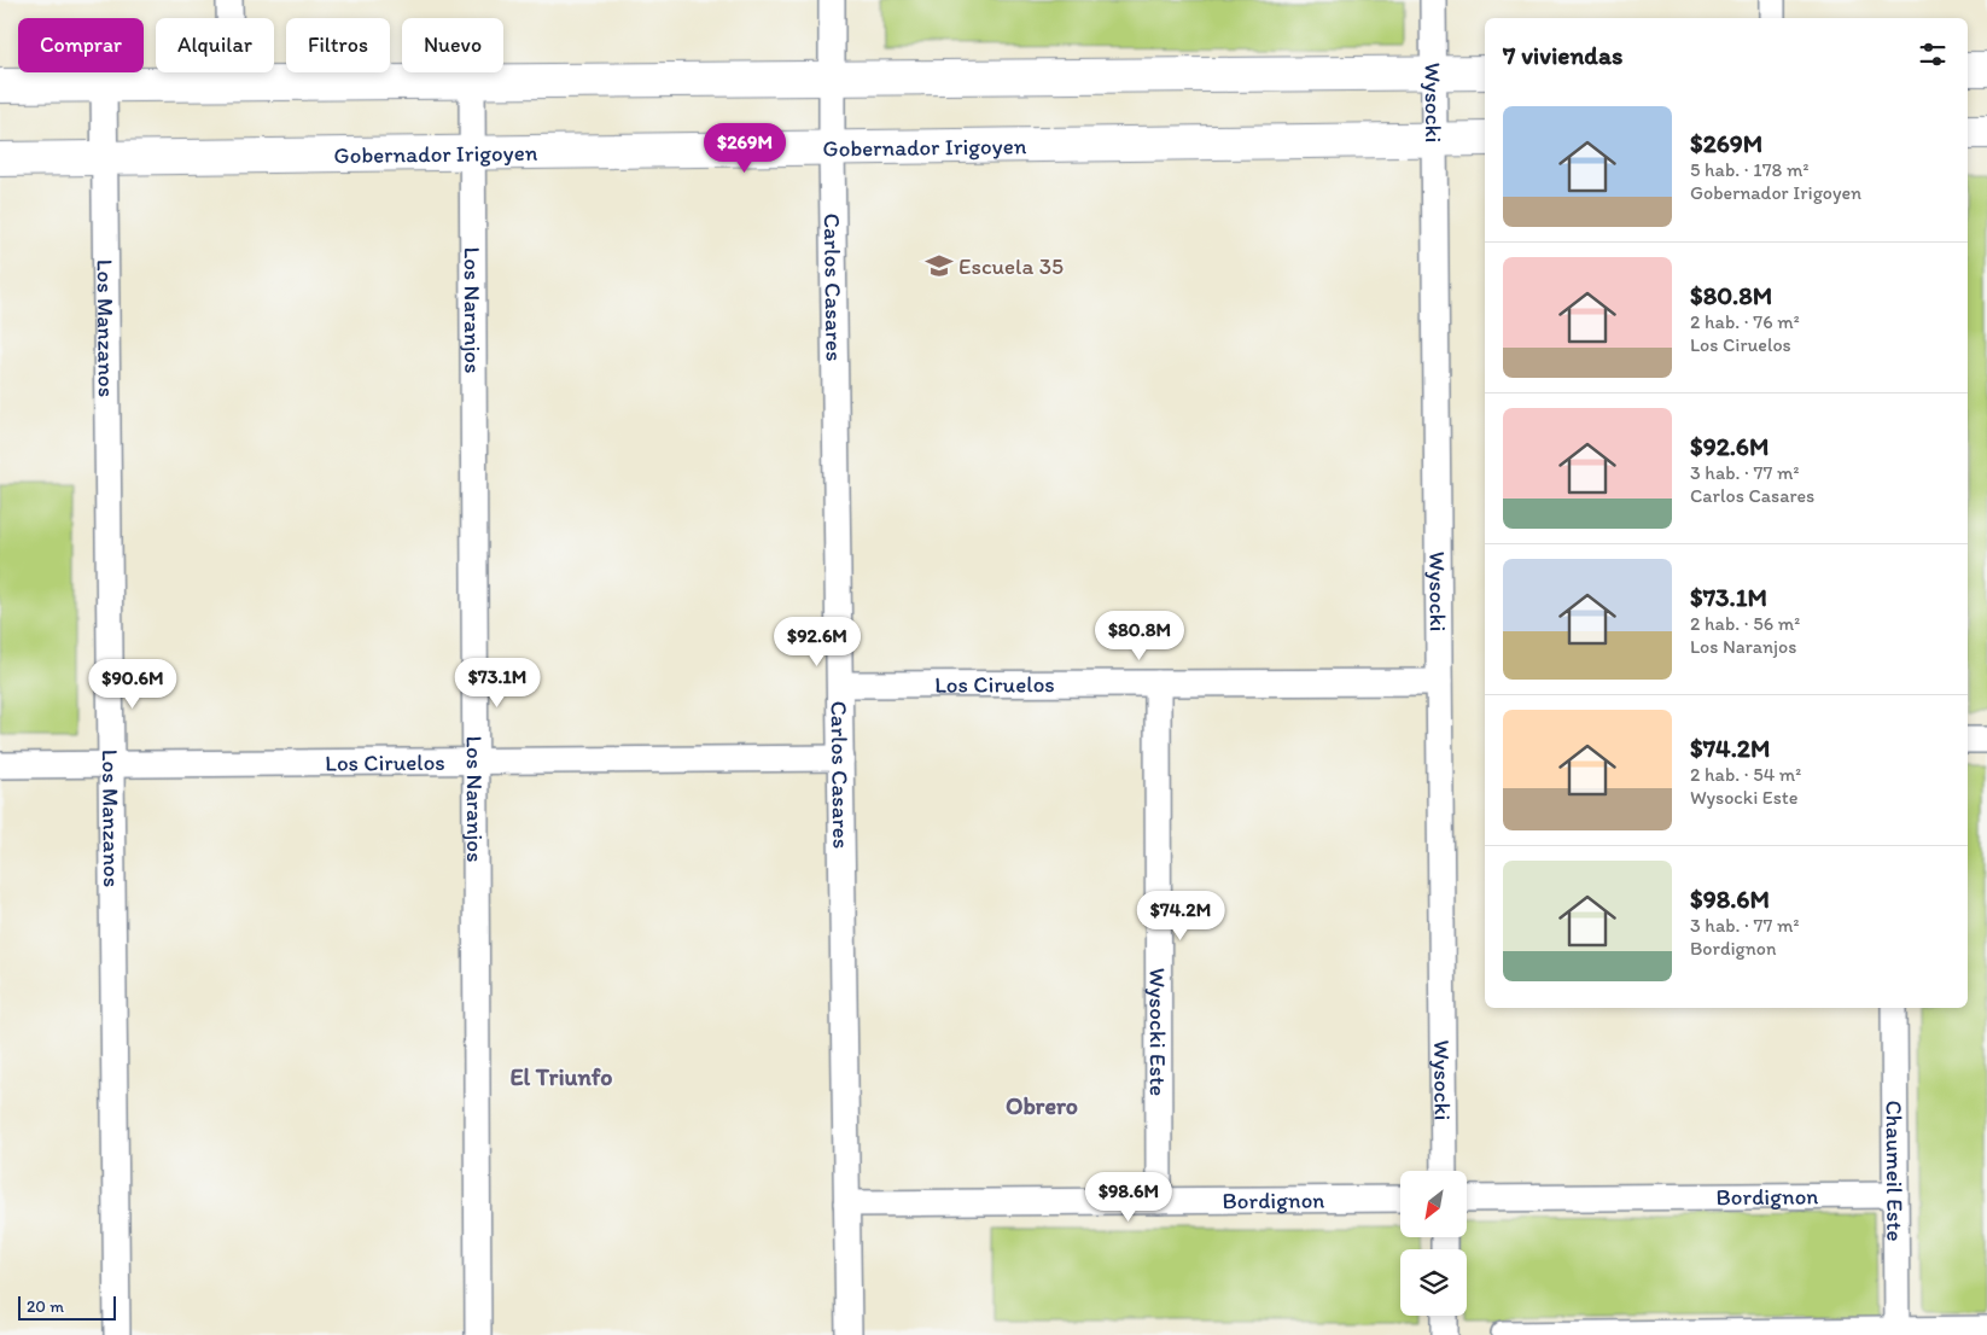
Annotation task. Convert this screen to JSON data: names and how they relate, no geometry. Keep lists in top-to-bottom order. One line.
{"streets":{"street":["Wysocki","Gobernador Irigoyen","Carlos Casares","Los Naranjos","Los Manzanos","Los Ciruelos","Wysocki Este","Chaumeil Este","Bordignon"]},"crossings":[["Wysocki","Gobernador Irigoyen"],["Wysocki","Los Ciruelos"],["Gobernador Irigoyen","Carlos Casares"],["Gobernador Irigoyen","Los Naranjos"],["Gobernador Irigoyen","Los Manzanos"],["Carlos Casares","Los Ciruelos"],["Carlos Casares","Bordignon"],["Los Naranjos","Los Ciruelos"],["Los Manzanos","Los Ciruelos"],["Los Ciruelos","Wysocki Este"],["Wysocki Este","Bordignon"],["Chaumeil Este","Bordignon"]],"districts":["El Triunfo","Obrero"],"places":{"school or university":["Escuela 35"]},"scale_bar":"20 m","north":"bottom left","page":{"chip":["Comprar","Alquilar","Filtros","Nuevo"],"heading":"7 viviendas","list":[{"name":"$269M","note":"5 hab. · 178 m² · Gobernador Irigoyen"},{"name":"$80.8M","note":"2 hab. · 76 m² · Los Ciruelos"},{"name":"$92.6M","note":"3 hab. · 77 m² · Carlos Casares"},{"name":"$73.1M","note":"2 hab. · 56 m² · Los Naranjos"},{"name":"$74.2M","note":"2 hab. · 54 m² · Wysocki Este"},{"name":"$98.6M","note":"3 hab. · 77 m² · Bordignon"}],"price":["$269M","$80.8M","$92.6M","$73.1M","$90.6M","$74.2M","$98.6M"],"scale":"20 m"}}
